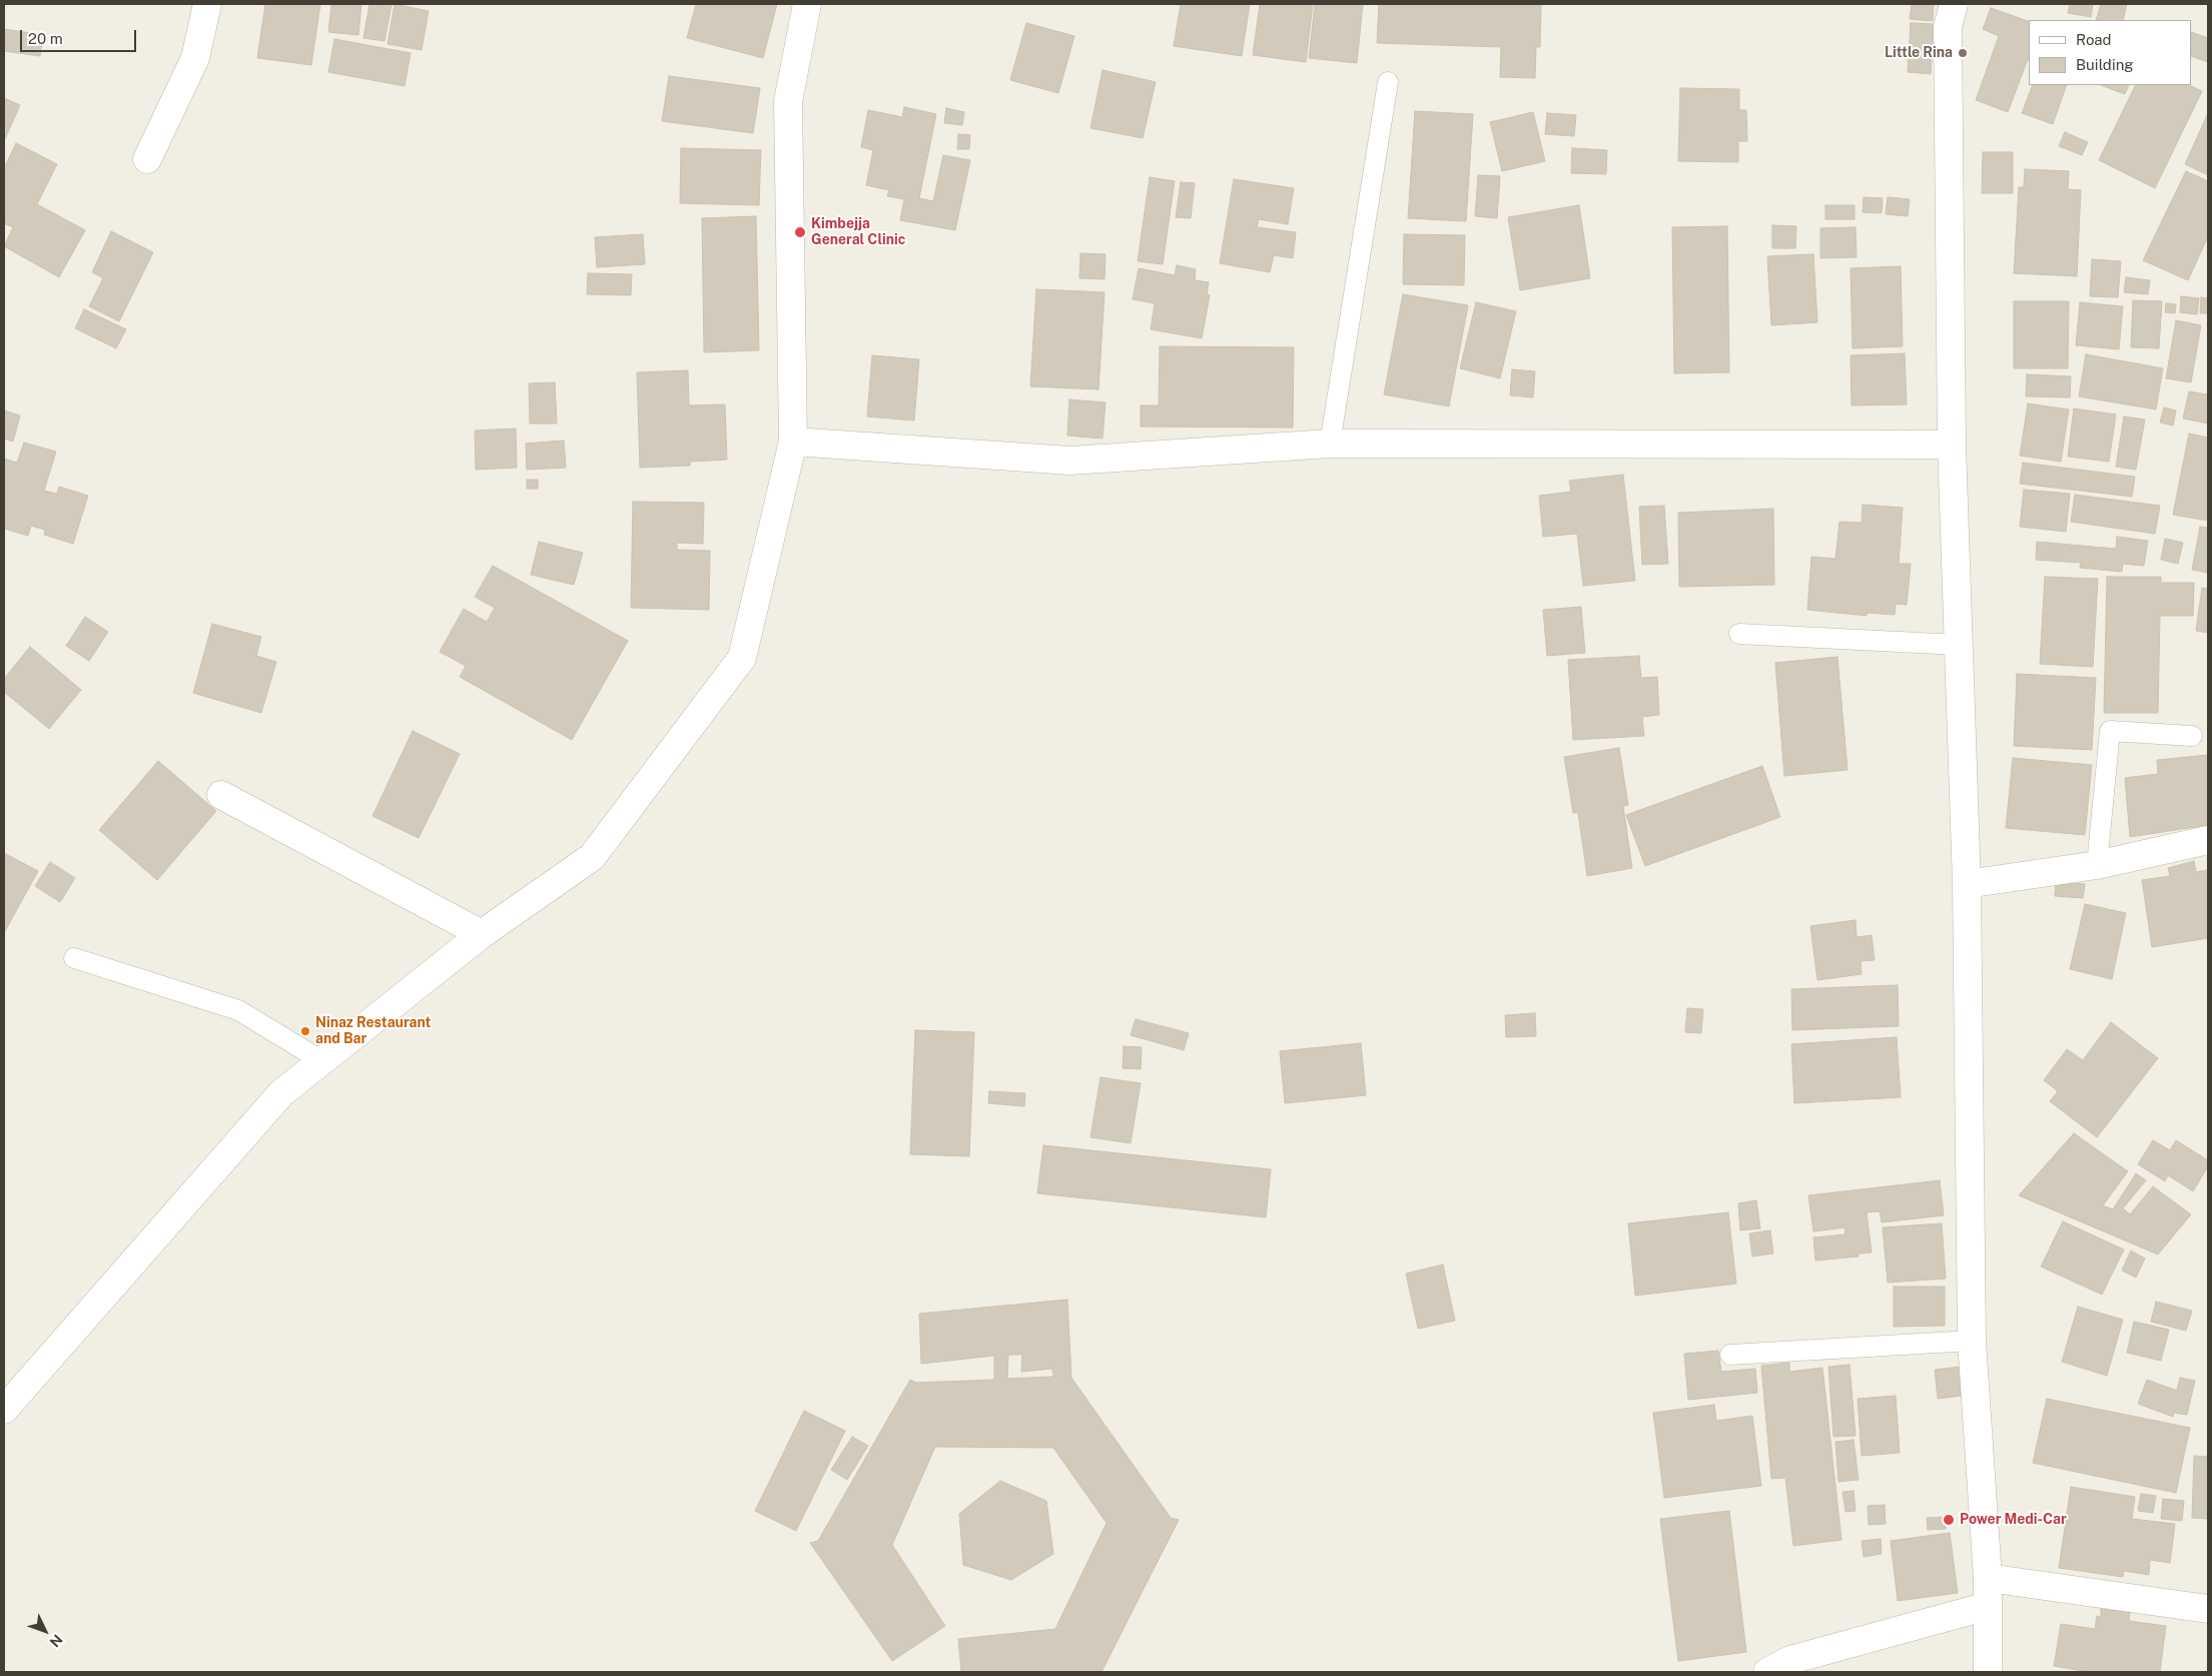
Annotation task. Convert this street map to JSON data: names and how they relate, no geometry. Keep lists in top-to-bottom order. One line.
{"places":["Little Rina","Kimbejja General Clinic","Ninaz Restaurant and Bar","Power Medi-Car"],"legend":["Road","Building"],"scale_bar":"20 m","north":"bottom right"}
